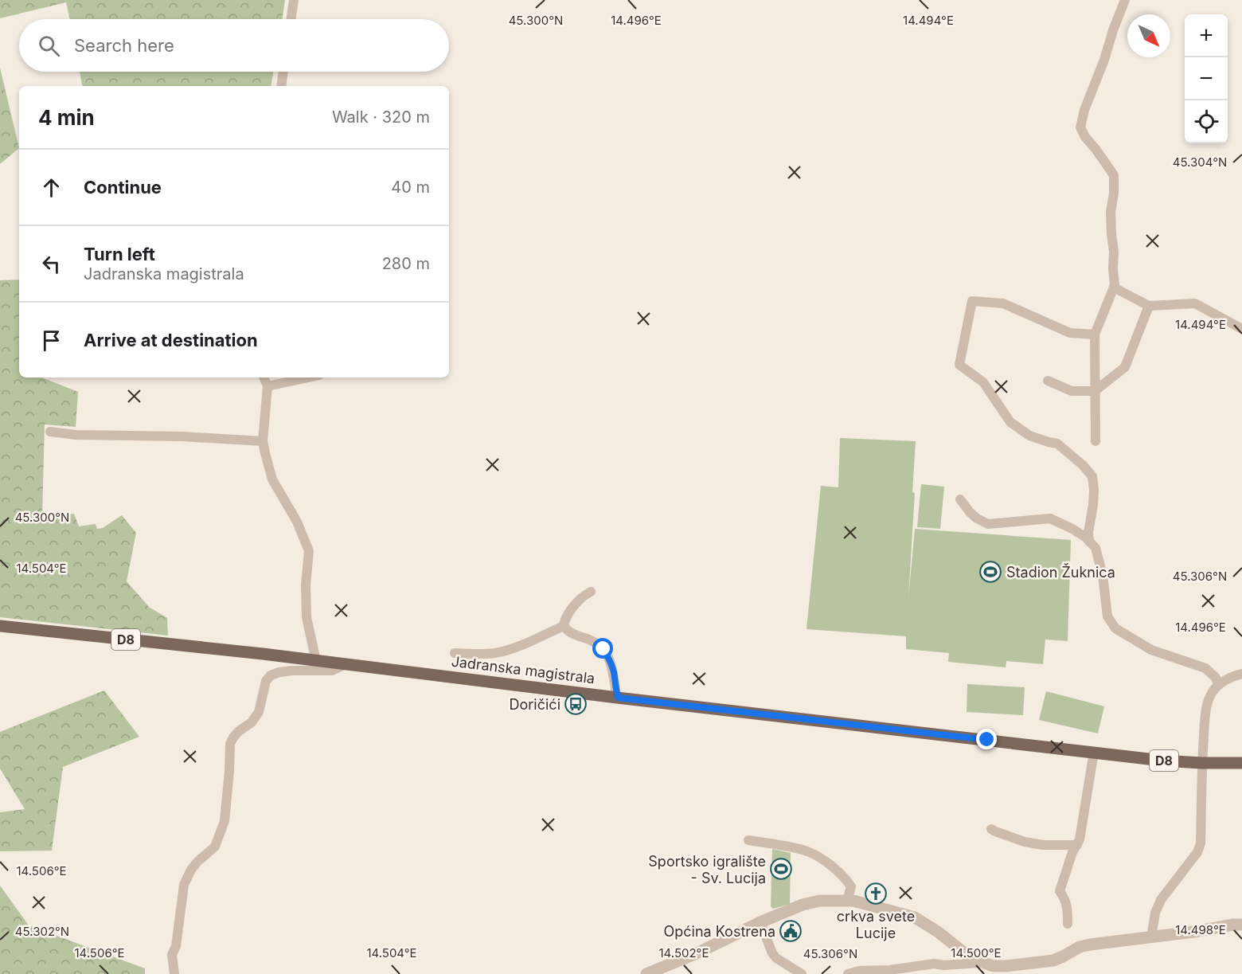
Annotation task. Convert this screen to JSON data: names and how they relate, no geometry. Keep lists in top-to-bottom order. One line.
{"streets":{"main road":["D8","Jadranska magistrala"]},"places":{"sports":["Stadion Žuknica","Sportsko igralište - Sv. Lucija"],"bus stop":["Doričići"],"church":["crkva svete Lucije"],"public building":["Općina Kostrena"]},"north":"bottom right","page":{"map_buttons":["+","−"],"search":"Search here","heading":["4 min","Walk · 320 m"],"list":[["Continue","40 m"],["Turn left","Jadranska magistrala","280 m"],"Arrive at destination"]},"coordinates":["45.300°N","14.496°E","14.494°E","45.304°N","14.504°E","45.306°N","14.506°E","14.498°E","45.302°N","14.502°E","14.500°E"]}
